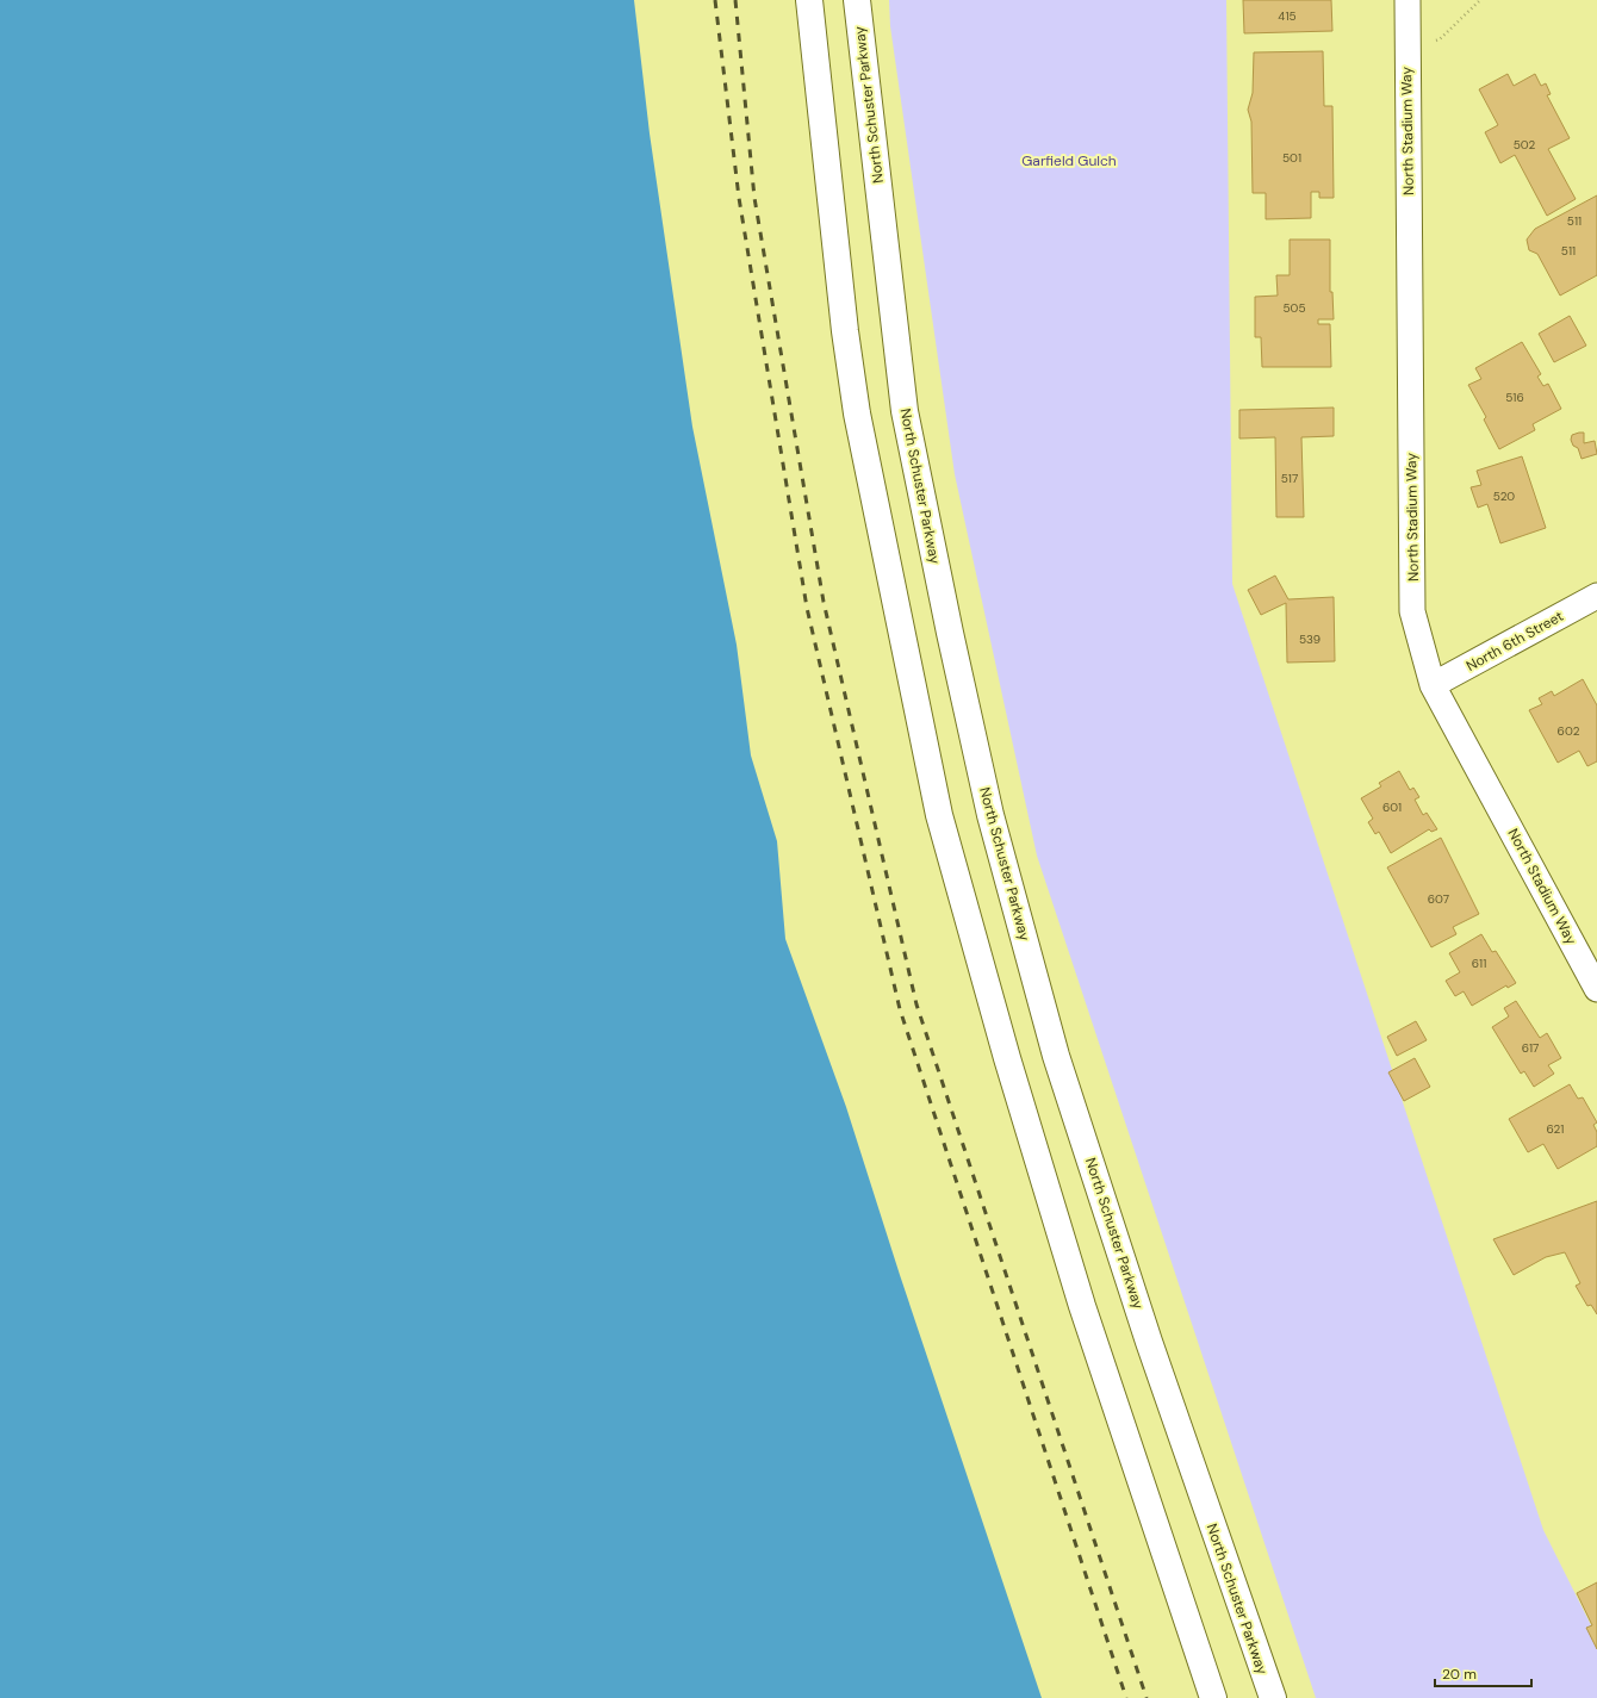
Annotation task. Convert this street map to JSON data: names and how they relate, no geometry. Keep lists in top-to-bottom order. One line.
{"streets":{"highway":["North Schuster Parkway"],"street":["North Stadium Way","North 6th Street"]},"crossings":[["North Stadium Way","North 6th Street"]],"parks":["Garfield Gulch"],"house_numbers":["415","502","501","511","511","505","516","517","520","539","602","601","607","611","617","621"],"scale_bar":"20 m"}
